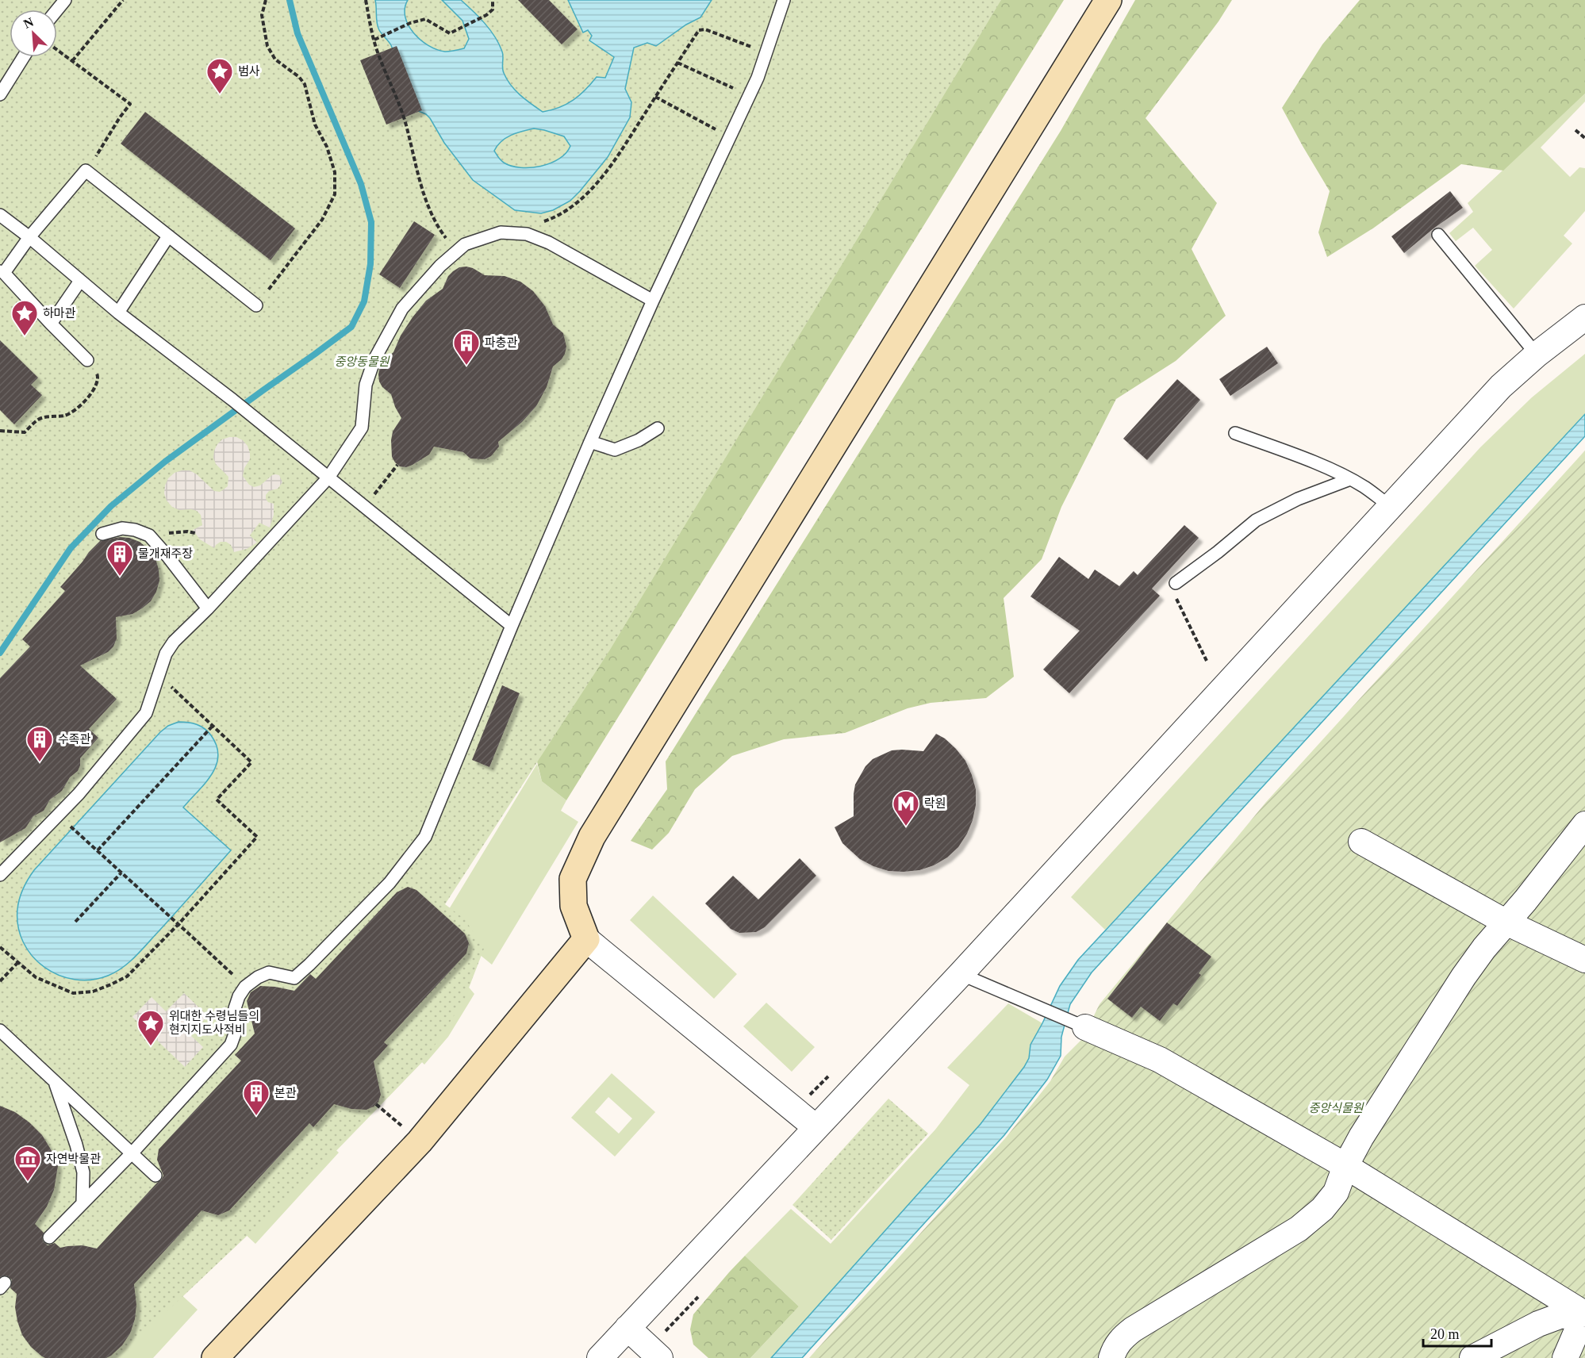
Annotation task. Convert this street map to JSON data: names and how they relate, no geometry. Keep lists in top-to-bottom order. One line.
{"parks":["중앙동물원","중앙식물원"],"places":{"place":["범사","하마관","위대한 수령님들의 현지지도사적비"],"building":["파충관","물개재주장","수족관","본관"],"metro station":["락원"],"museum":["자연박물관"]},"scale_bar":"20 m","north":"top left"}
